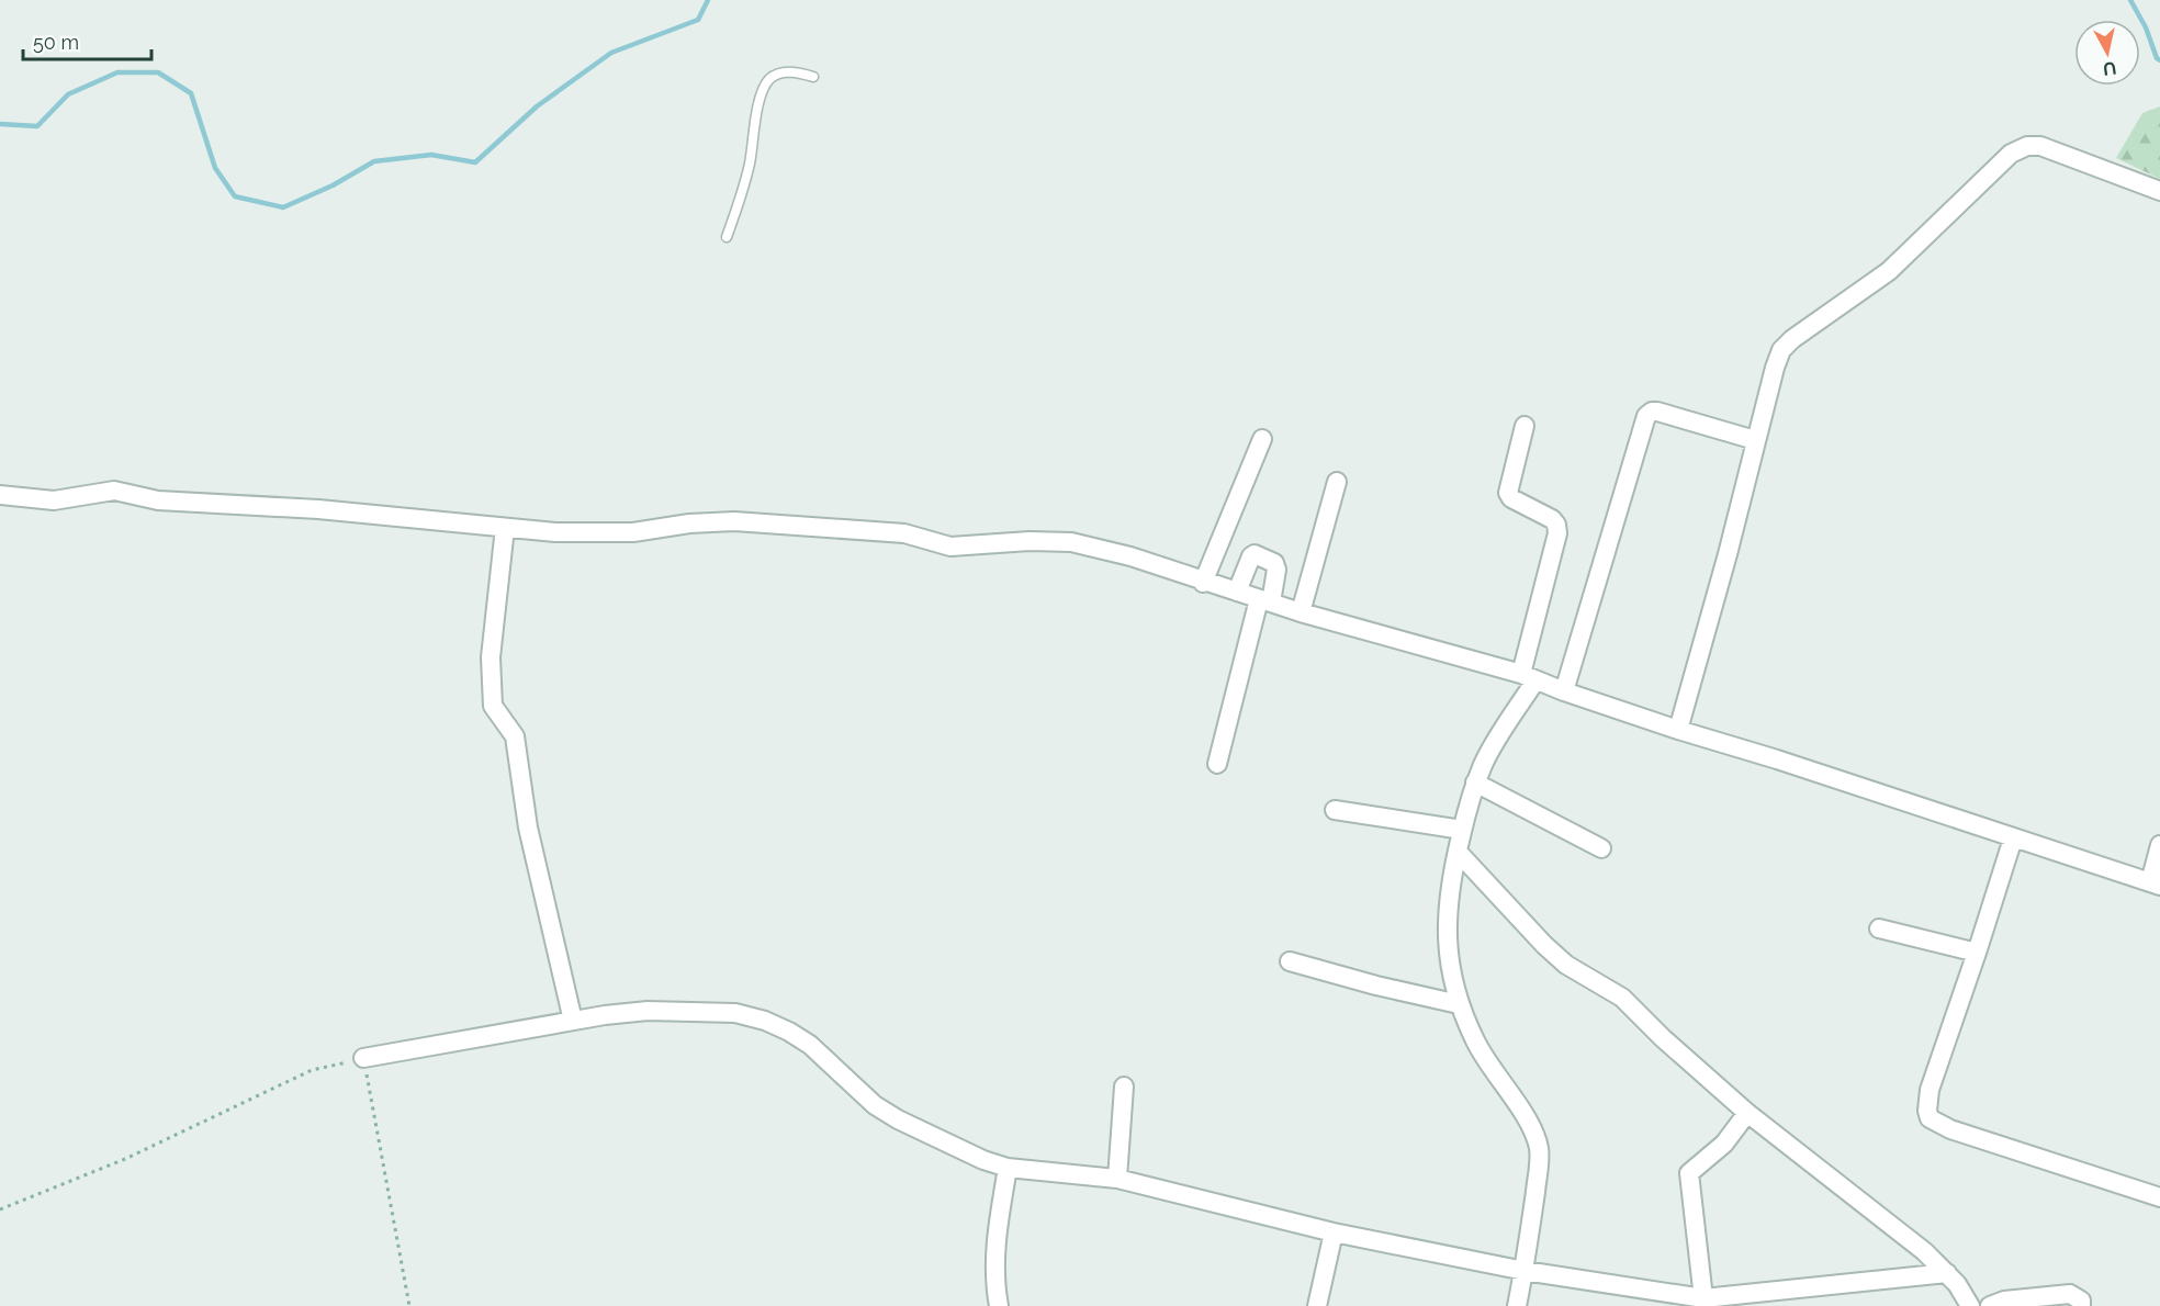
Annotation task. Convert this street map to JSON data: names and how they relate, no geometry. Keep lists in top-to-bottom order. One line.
{"scale_bar":"50 m","north":"bottom"}
